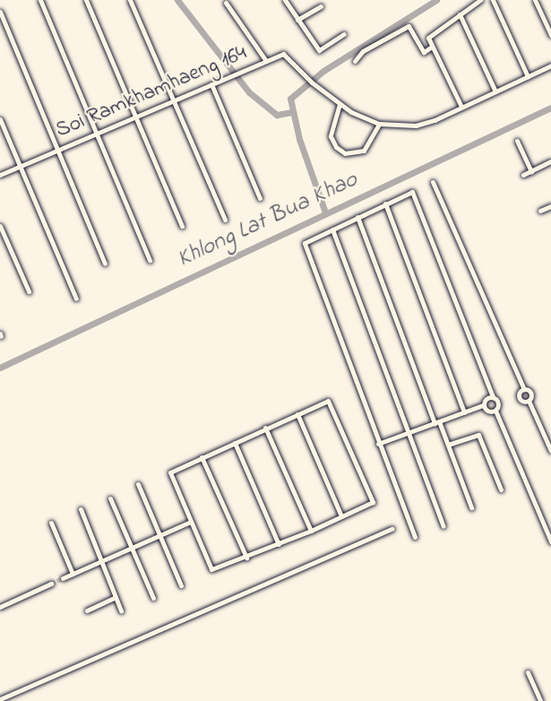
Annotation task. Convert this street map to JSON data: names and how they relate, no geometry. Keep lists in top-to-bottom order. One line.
{"streets":{"street":["Soi Ramkhamhaeng 164"]},"water":["Khlong Lat Bua Khao"]}
